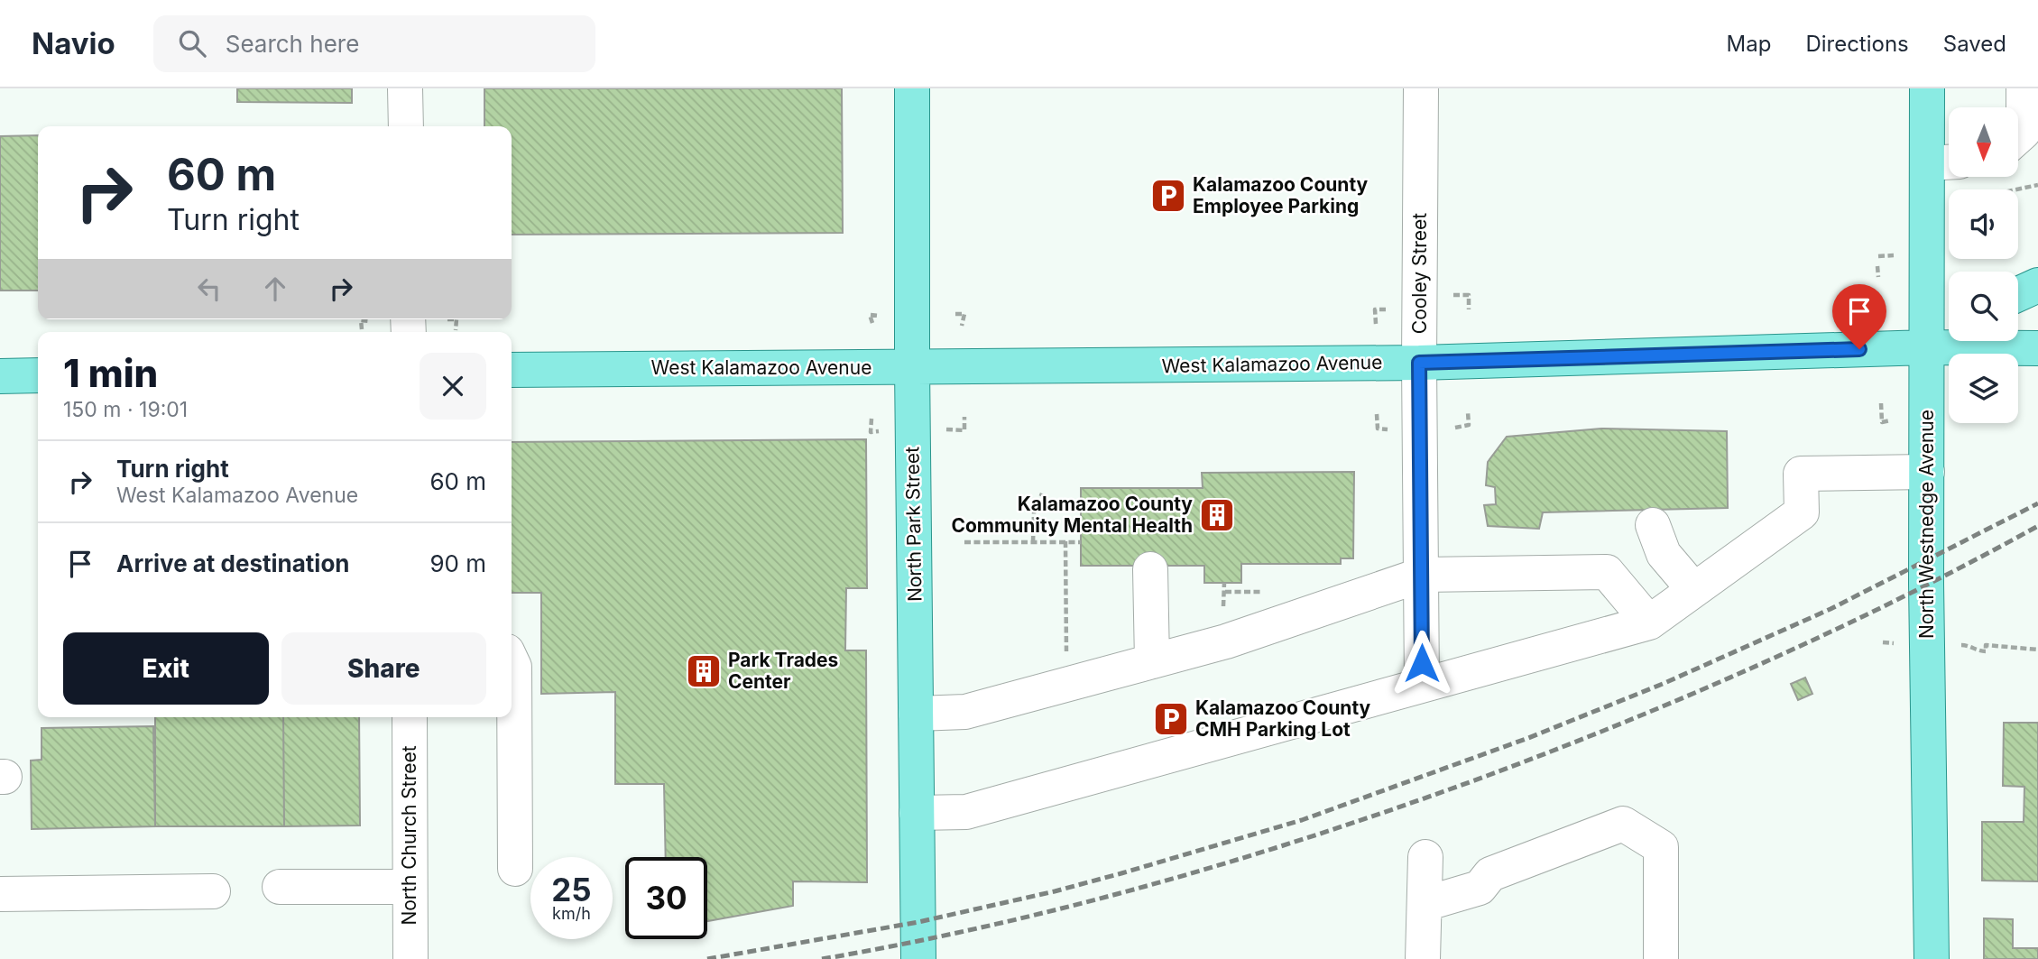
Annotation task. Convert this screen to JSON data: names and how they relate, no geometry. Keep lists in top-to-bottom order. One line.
{"streets":{"main road":["West Kalamazoo Avenue","North Park Street","North Westnedge Avenue"],"street":["Cooley Street","North Church Street"]},"crossings":[["Cooley Street","West Kalamazoo Avenue"],["West Kalamazoo Avenue","North Park Street"],["West Kalamazoo Avenue","North Westnedge Avenue"]],"places":{"parking":["Kalamazoo County Employee Parking","Kalamazoo County CMH Parking Lot"],"building":["Kalamazoo County Community Mental Health","Park Trades Center"]},"north":"bottom","page":{"header":"Navio","search":"Search here","nav":["Map","Directions","Saved"],"turn":["60 m","Turn right"],"heading":["1 min","150 m · 19:01"],"list":[{"name":"Turn right","note":"West Kalamazoo Avenue","value":"60 m"},{"name":"Arrive at destination","value":"90 m"}],"buttons":["Exit","Share"],"speed":"25 km/h","limit":"30"}}
